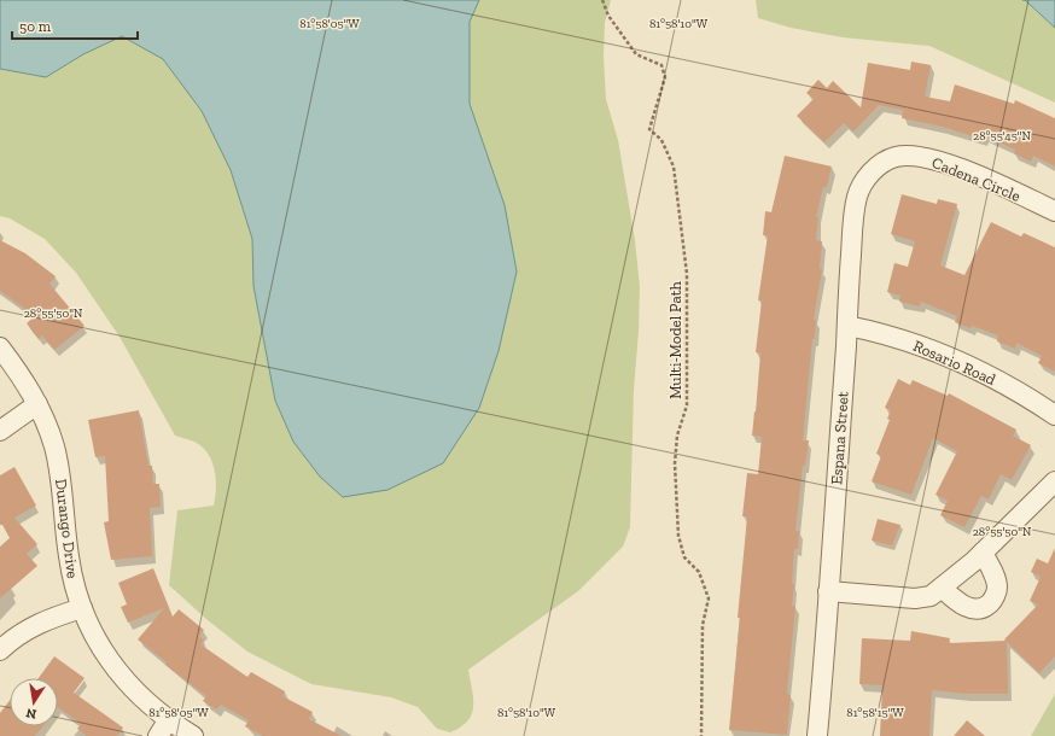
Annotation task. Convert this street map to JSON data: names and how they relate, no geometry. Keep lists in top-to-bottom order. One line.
{"streets":{"street":["Cadena Circle","Rosario Road","Espana Street","Durango Drive"],"path":["Multi-Model Path"]},"crossings":[["Cadena Circle","Espana Street"],["Rosario Road","Espana Street"]],"scale_bar":"50 m","north":"bottom","coordinates":["81°58'05\"W","81°58'10\"W","28°55'45\"N","28°55'50\"N","81°58'15\"W"]}
